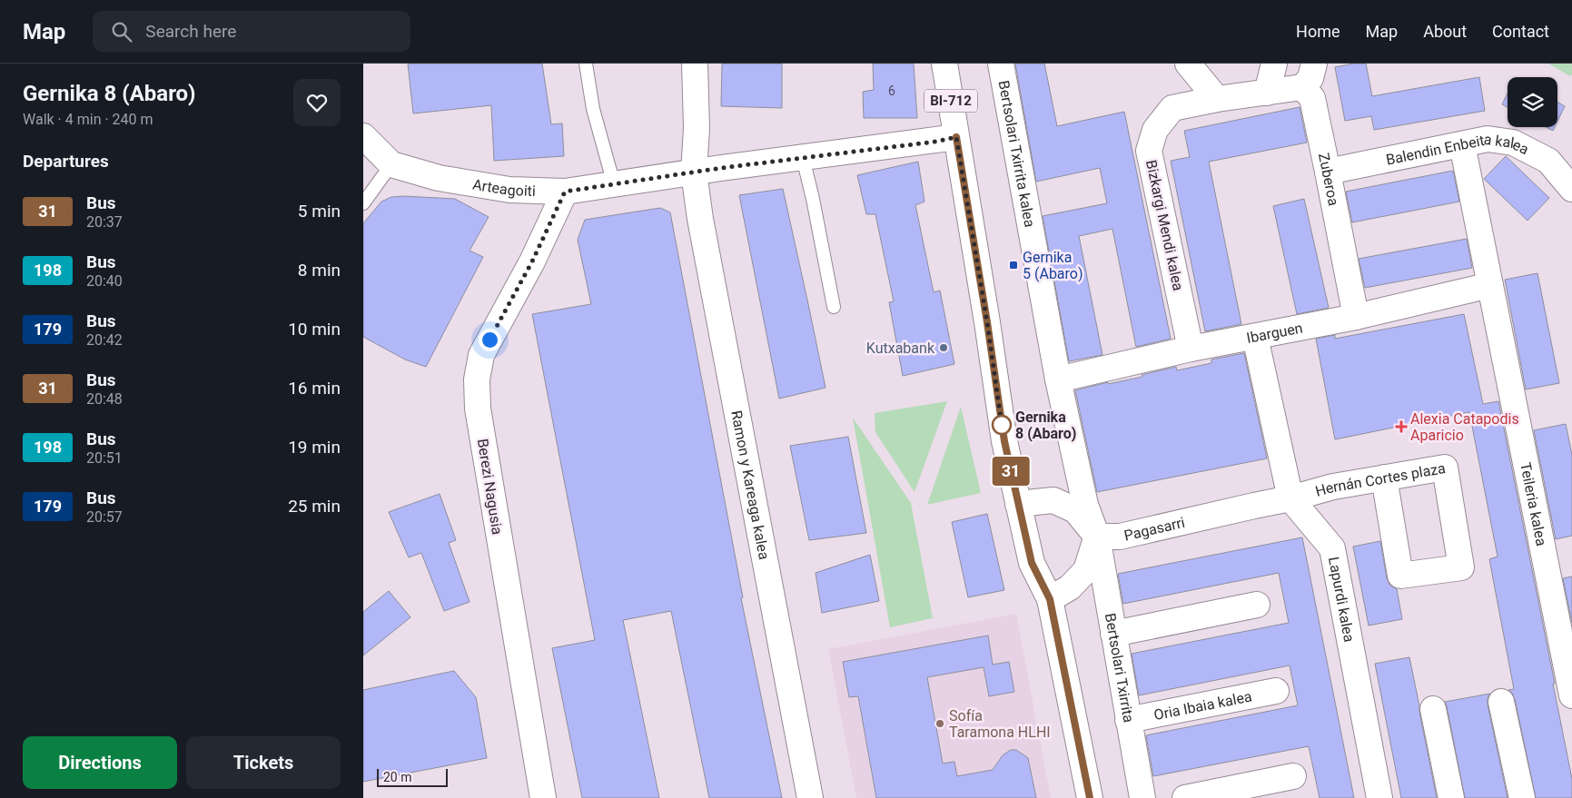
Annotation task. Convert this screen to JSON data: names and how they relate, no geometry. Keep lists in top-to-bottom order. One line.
{"streets":{"street":["BI-712","Bertsolari Txirrita kalea","Balendin Enbeita kalea","Zuberoa","Arteagoiti","Bizkargi Mendi kalea","Ibarguen","Hernán Cortes plaza","Ramon y Kareaga kalea","Berezi Nagusia","Teileria kalea","Pagasarri","Lapurdi kalea","Bertsolari Txirrita","Oria Ibaia kalea"]},"crossings":[["BI-712","Arteagoiti"],["Bertsolari Txirrita kalea","Ibarguen"],["Bertsolari Txirrita kalea","Pagasarri"],["Bertsolari Txirrita kalea","Bertsolari Txirrita"],["Balendin Enbeita kalea","Zuberoa"],["Balendin Enbeita kalea","Teileria kalea"],["Zuberoa","Ibarguen"],["Arteagoiti","Ramon y Kareaga kalea"],["Arteagoiti","Berezi Nagusia"],["Bizkargi Mendi kalea","Ibarguen"],["Ibarguen","Teileria kalea"],["Ibarguen","Lapurdi kalea"],["Hernán Cortes plaza","Pagasarri"],["Hernán Cortes plaza","Lapurdi kalea"],["Pagasarri","Lapurdi kalea"],["Pagasarri","Bertsolari Txirrita"],["Bertsolari Txirrita","Oria Ibaia kalea"]],"places":{"transit":["Gernika 5 (Abaro)"],"other":["Kutxabank","Gernika 8 (Abaro)","Sofía Taramona HLHI"],"health":["Alexia Catapodis Aparicio"]},"lines":["bus line 31"],"house_numbers":["6"],"scale_bar":"20 m","page":{"header":"Map","search":"Search here","nav":["Home","Map","About","Contact"],"heading":[["Gernika 8 (Abaro)","Walk · 4 min · 240 m"],"Departures"],"on_map":"31","list":[{"mark":"31","name":"Bus","note":"20:37","value":"5 min"},{"mark":"198","name":"Bus","note":"20:40","value":"8 min"},{"mark":"179","name":"Bus","note":"20:42","value":"10 min"},{"mark":"31","name":"Bus","note":"20:48","value":"16 min"},{"mark":"198","name":"Bus","note":"20:51","value":"19 min"},{"mark":"179","name":"Bus","note":"20:57","value":"25 min"}],"buttons":["Directions","Tickets"],"scale":"20 m"}}
